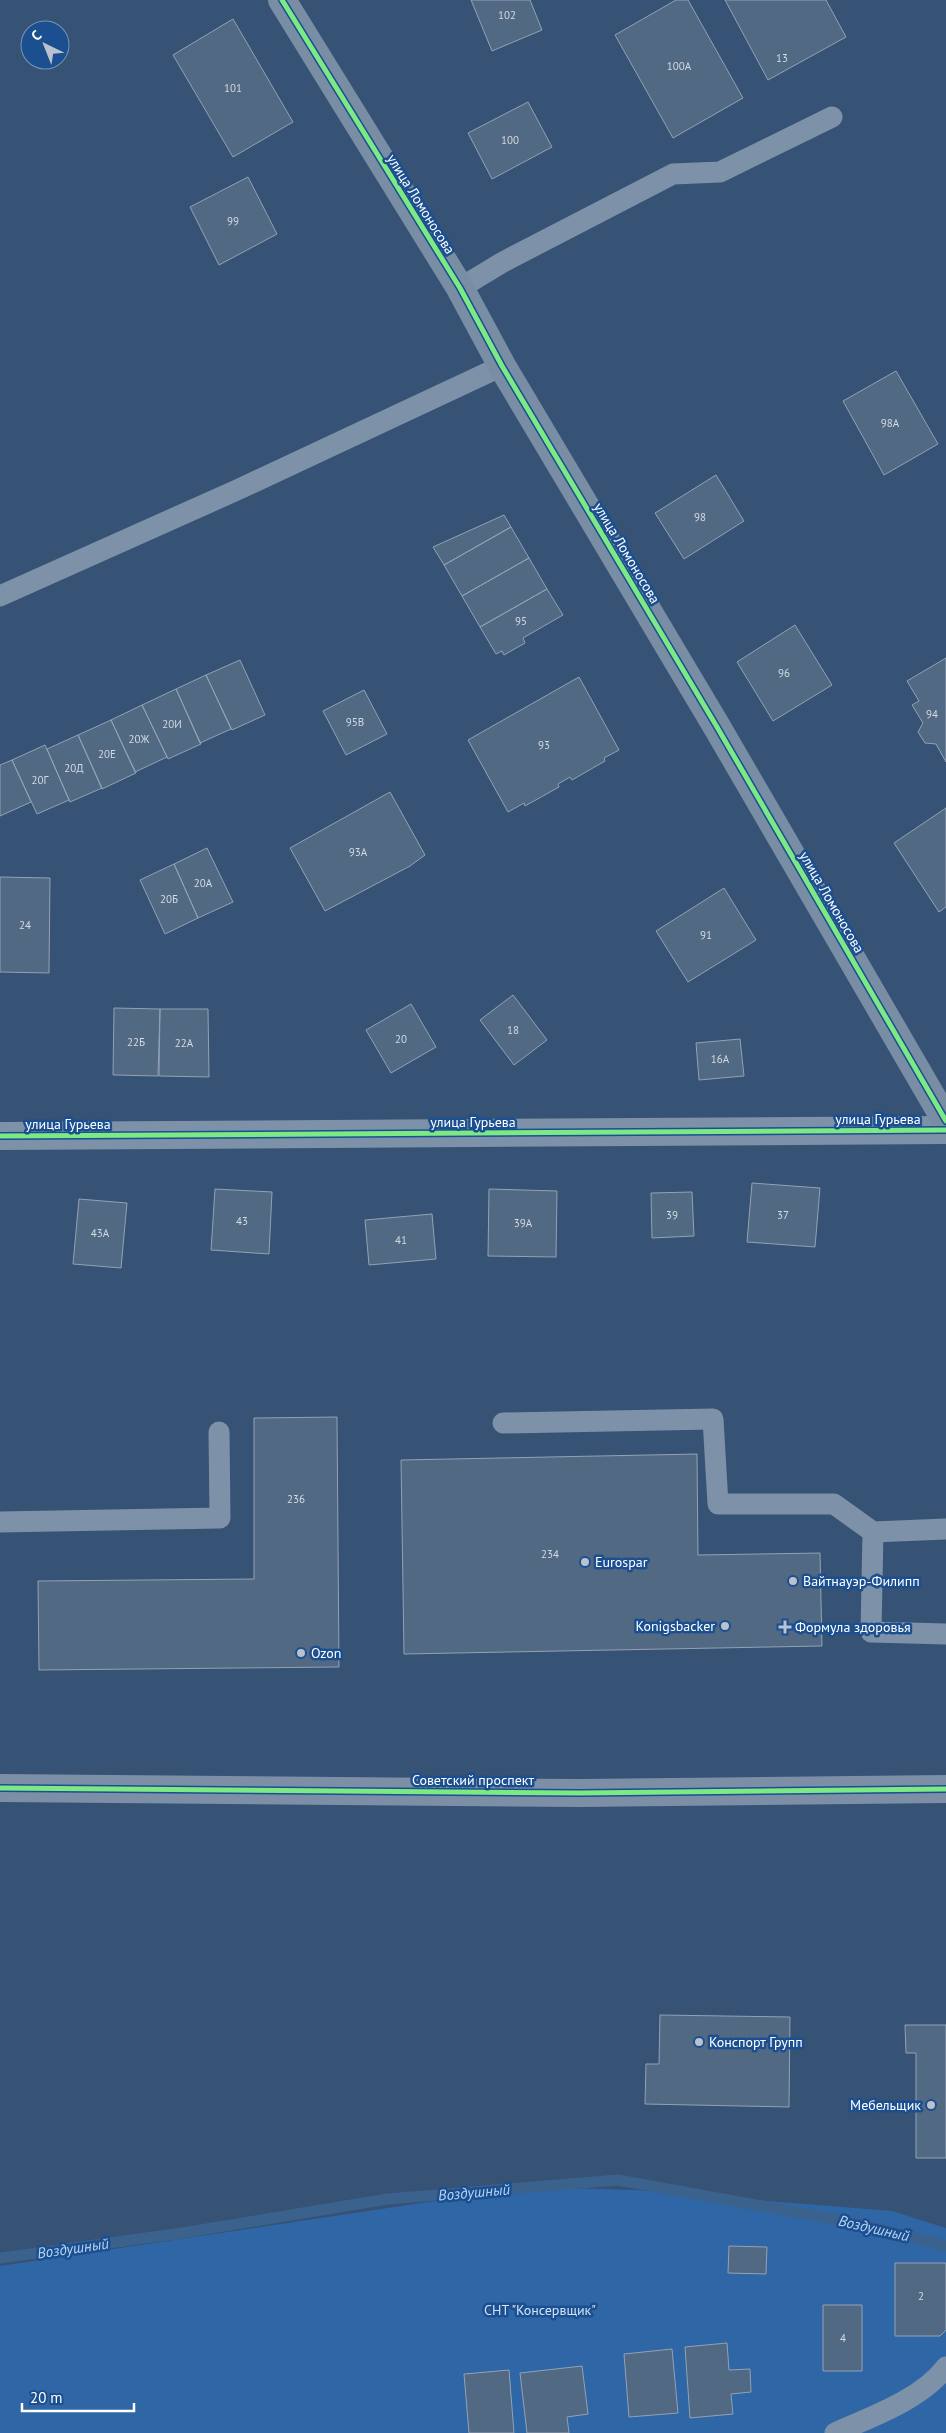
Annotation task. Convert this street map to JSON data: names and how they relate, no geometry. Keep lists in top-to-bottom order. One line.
{"streets":{"main road":["Советский проспект"],"street":["улица Ломоносова","улица Гурьева"]},"water":["Воздушный"],"parks":["СНТ \"Консервщик\""],"places":{"other":["Eurospar","Вайтнауэр-Филипп","Konigsbacker","Ozon","Конспорт Групп","Мебельщик"],"health":["Формула здоровья"]},"house_numbers":["102","13","100А","101","100","99","98А","98","95","96","94","95В","20И","20Ж","93","20Е","20Д","20Г","93А","20А","20Б","24","91","18","20","22Б","22А","16А","39","37","43","39А","43А","41","236","234","2","4"],"scale_bar":"20 m","north":"top left"}
